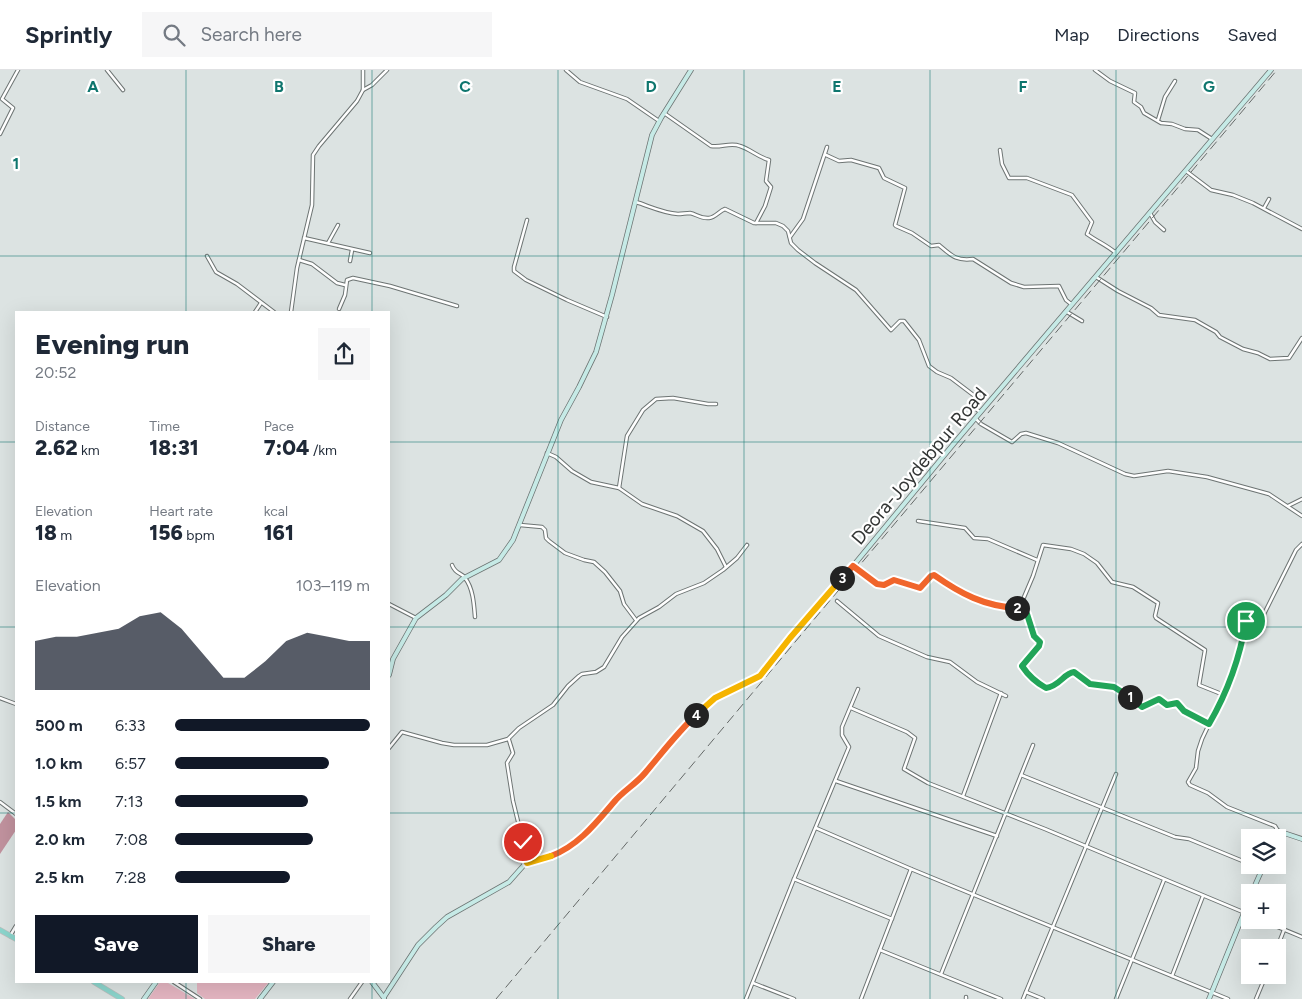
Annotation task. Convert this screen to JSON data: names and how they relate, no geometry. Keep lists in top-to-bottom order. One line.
{"streets":{"street":["Deora-Joydebpur Road"]},"page":{"header":"Sprintly","search":"Search here","nav":["Map","Directions","Saved"],"heading":["Evening run","20:52"],"stats":[["Distance","2.62 km"],["Time","18:31"],["Pace","7:04 /km"],["Elevation","18 m"],["Heart rate","156 bpm"],["kcal","161"]],"pins":["3","2","1","4"],"chart":["Elevation","103–119 m"],"list":[{"name":"500 m","note":"6:33"},{"name":"1.0 km","note":"6:57"},{"name":"1.5 km","note":"7:13"},{"name":"2.0 km","note":"7:08"},{"name":"2.5 km","note":"7:28"}],"map_buttons":["+","−"],"buttons":["Save","Share"]},"grid":{"columns":["A","B","C","D","E","F","G"],"rows":["1"]}}
